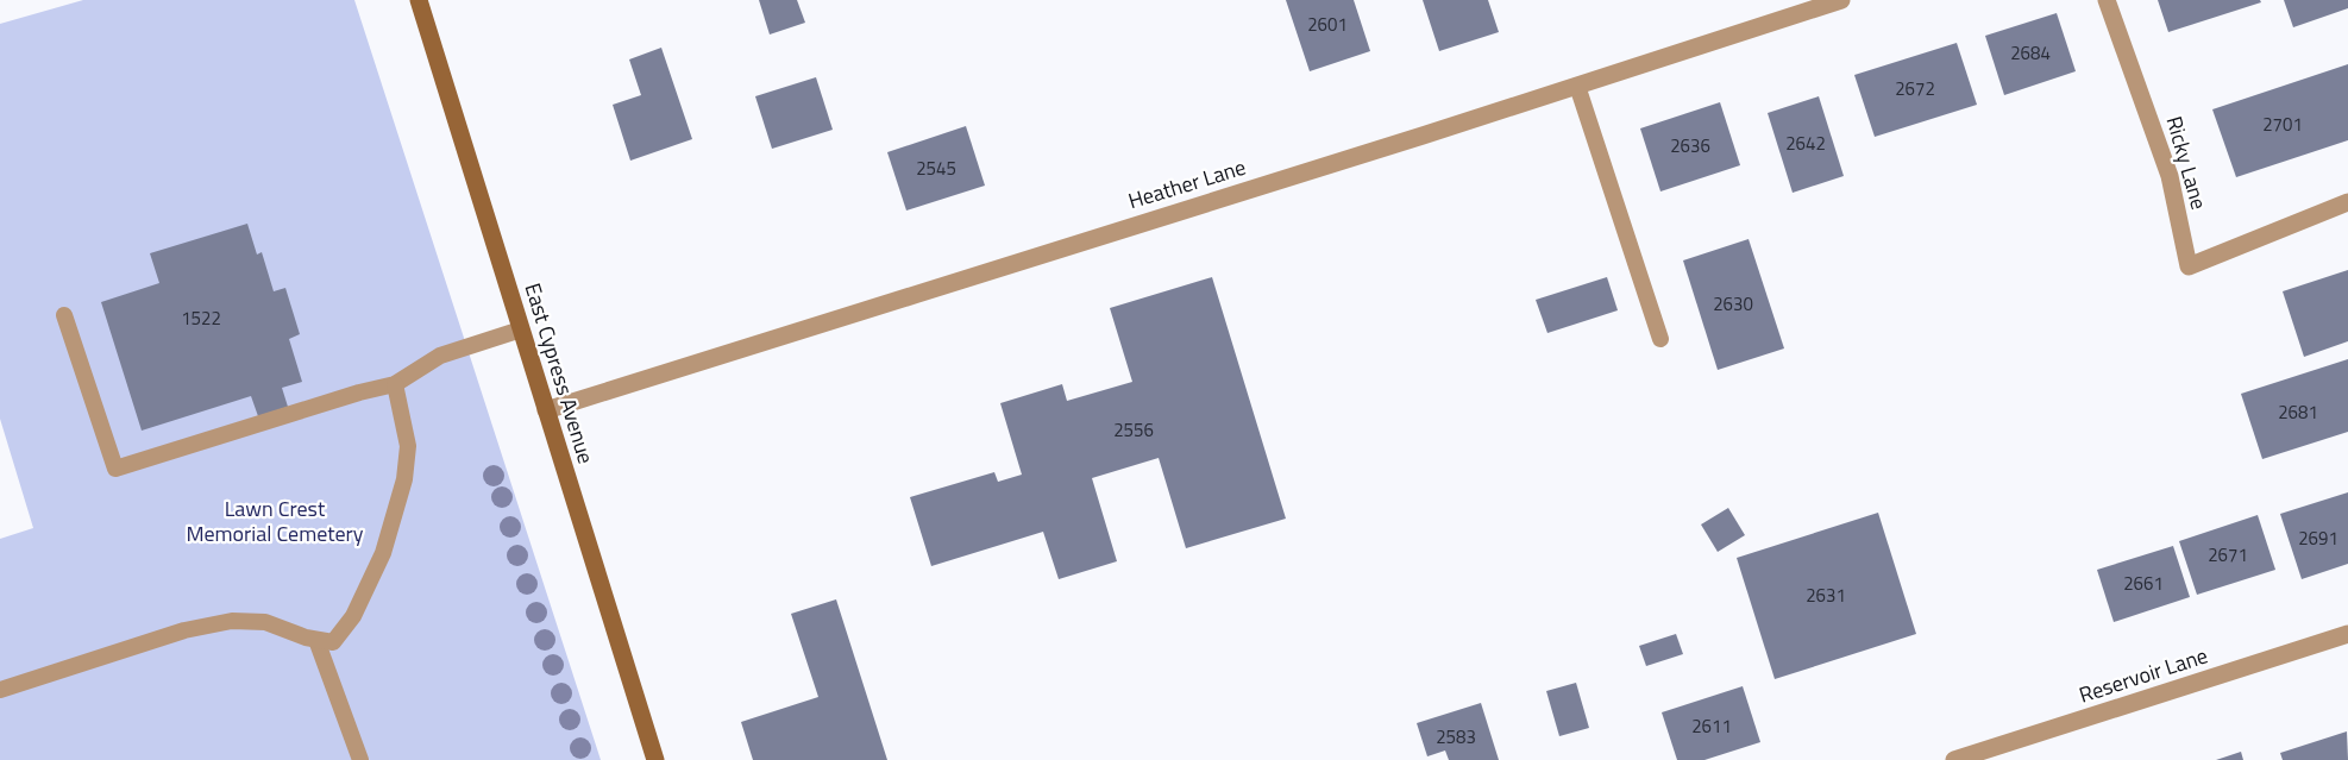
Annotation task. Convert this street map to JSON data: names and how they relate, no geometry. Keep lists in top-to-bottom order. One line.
{"streets":{"main road":["East Cypress Avenue"],"street":["Ricky Lane","Heather Lane","Reservoir Lane"]},"crossings":[["Heather Lane","East Cypress Avenue"]],"parks":["Lawn Crest Memorial Cemetery"],"house_numbers":["2601","2684","2672","2701","2642","2636","2545","2630","1522","2681","2556","2691","2671","2661","2631","2611","2583"]}
